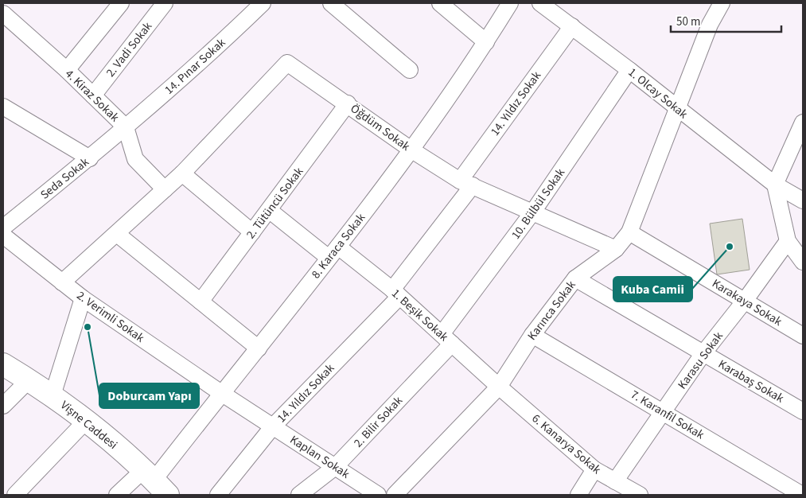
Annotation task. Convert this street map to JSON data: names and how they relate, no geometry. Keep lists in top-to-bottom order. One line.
{"streets":{"main road":["Vişne Caddesi"],"street":["2. Vadi Sokak","14. Pınar Sokak","1. Olcay Sokak","4. Kiraz Sokak","14. Yıldız Sokak","Öğdüm Sokak","Seda Sokak","2. Tütüncü Sokak","10. Bülbül Sokak","8. Karaca Sokak","Karakaya Sokak","Karınca Sokak","1. Beşik Sokak","2. Verimli Sokak","Karasu Sokak","Karabaş Sokak","7. Karanfil Sokak","2. Bilir Sokak","6. Kanarya Sokak","Kaplan Sokak"]},"crossings":[["2. Vadi Sokak","4. Kiraz Sokak"],["14. Pınar Sokak","4. Kiraz Sokak"],["14. Pınar Sokak","Seda Sokak"],["1. Olcay Sokak","14. Yıldız Sokak"],["1. Olcay Sokak","10. Bülbül Sokak"],["1. Olcay Sokak","Karınca Sokak"],["4. Kiraz Sokak","Öğdüm Sokak"],["4. Kiraz Sokak","Seda Sokak"],["14. Yıldız Sokak","Öğdüm Sokak"],["14. Yıldız Sokak","1. Beşik Sokak"],["14. Yıldız Sokak","Kaplan Sokak"],["Öğdüm Sokak","2. Tütüncü Sokak"],["Öğdüm Sokak","10. Bülbül Sokak"],["Öğdüm Sokak","8. Karaca Sokak"],["Öğdüm Sokak","Karınca Sokak"],["Öğdüm Sokak","2. Verimli Sokak"],["2. Tütüncü Sokak","1. Beşik Sokak"],["10. Bülbül Sokak","1. Beşik Sokak"],["10. Bülbül Sokak","2. Bilir Sokak"],["8. Karaca Sokak","1. Beşik Sokak"],["8. Karaca Sokak","2. Verimli Sokak"],["8. Karaca Sokak","Vişne Caddesi"],["8. Karaca Sokak","Kaplan Sokak"],["Karakaya Sokak","Karınca Sokak"],["Karakaya Sokak","Karasu Sokak"],["Karınca Sokak","1. Beşik Sokak"],["Karınca Sokak","Karabaş Sokak"],["Karınca Sokak","7. Karanfil Sokak"],["Karınca Sokak","6. Kanarya Sokak"],["1. Beşik Sokak","2. Bilir Sokak"],["1. Beşik Sokak","6. Kanarya Sokak"],["2. Verimli Sokak","Kaplan Sokak"],["Karasu Sokak","Karabaş Sokak"],["Karasu Sokak","7. Karanfil Sokak"],["Karasu Sokak","6. Kanarya Sokak"],["2. Bilir Sokak","Kaplan Sokak"]],"places":["Kuba Camii","Doburcam Yapı"],"scale_bar":"50 m"}
